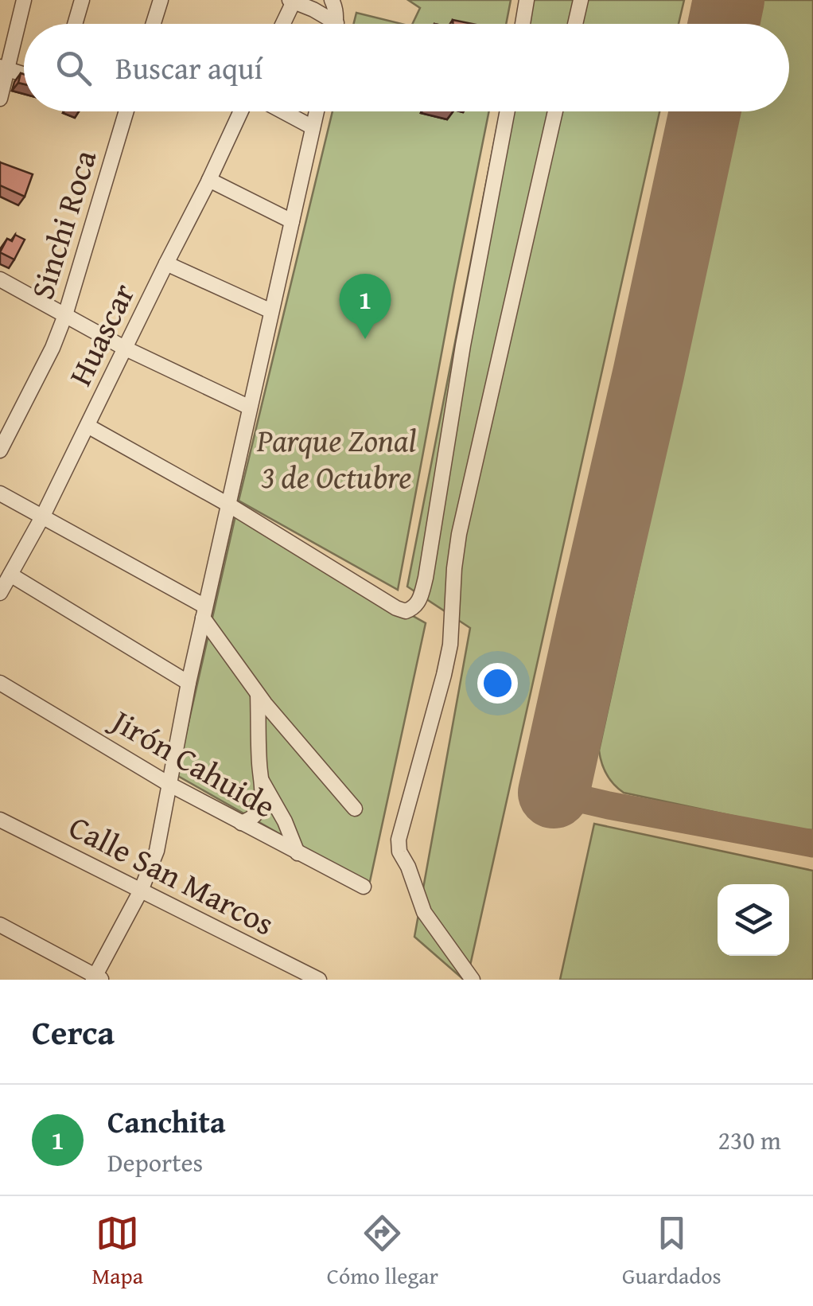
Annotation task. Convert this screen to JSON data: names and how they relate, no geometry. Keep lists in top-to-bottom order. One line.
{"streets":{"street":["Sinchi Roca","Huascar","Jirón Cahuide","Calle San Marcos"]},"parks":["Parque Zonal 3 de Octubre"],"page":{"search":"Buscar aquí","pins":"1","heading":"Cerca","list":[{"mark":"1","name":"Canchita","note":"Deportes","value":"230 m"}],"nav":["Mapa","Cómo llegar","Guardados"]}}
